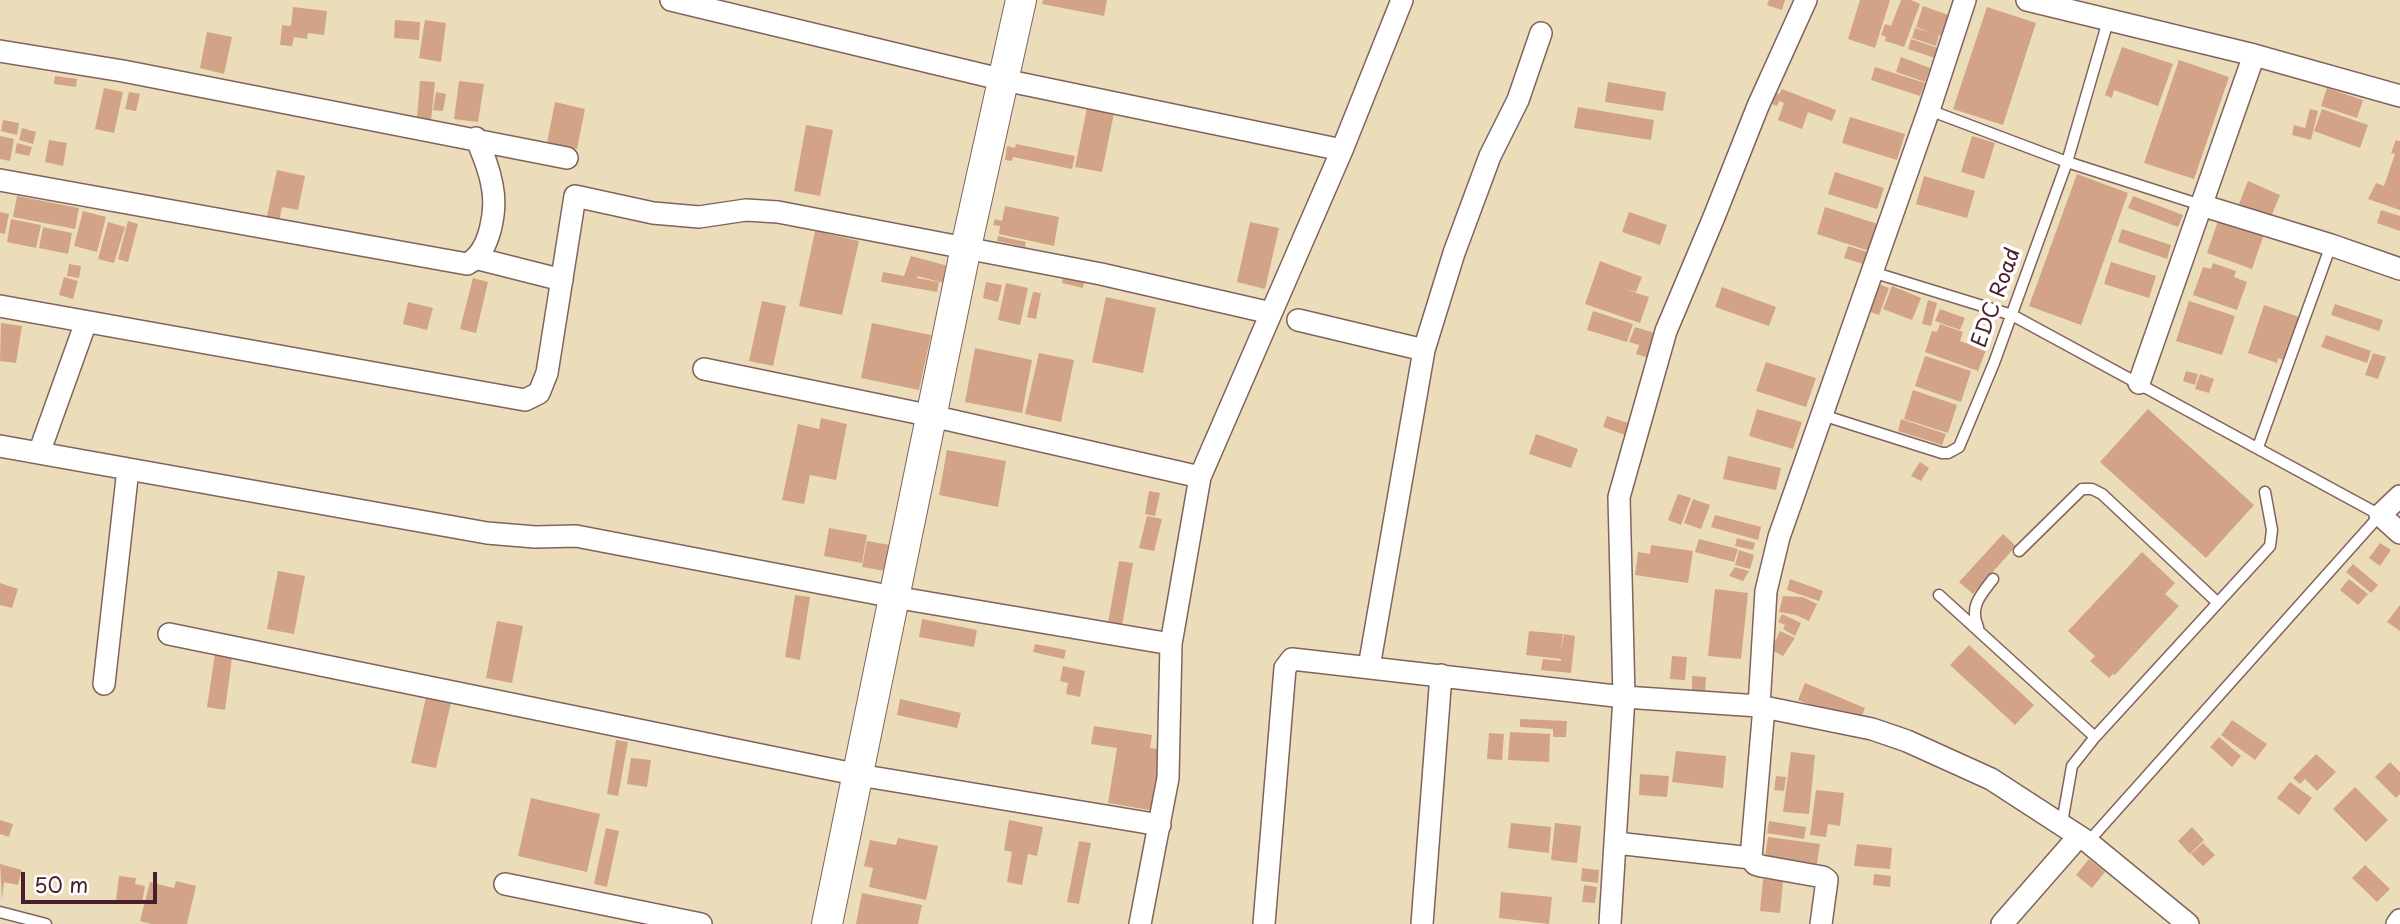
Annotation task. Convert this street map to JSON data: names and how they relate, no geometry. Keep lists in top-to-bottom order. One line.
{"streets":{"lane":["EDC Road"]},"scale_bar":"50 m"}
